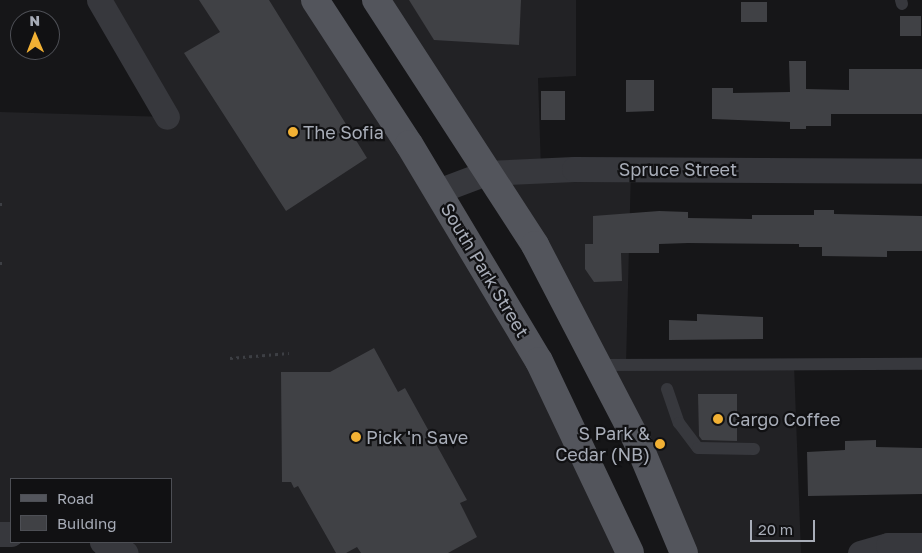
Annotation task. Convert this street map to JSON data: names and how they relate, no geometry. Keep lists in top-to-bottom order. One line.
{"streets":{"main road":["South Park Street"],"street":["Spruce Street"]},"crossings":[["Spruce Street","South Park Street"]],"places":["The Sofia","Cargo Coffee","Pick 'n Save","S Park & Cedar (NB)"],"legend":["Road","Building"],"scale_bar":"20 m","north":"top"}
